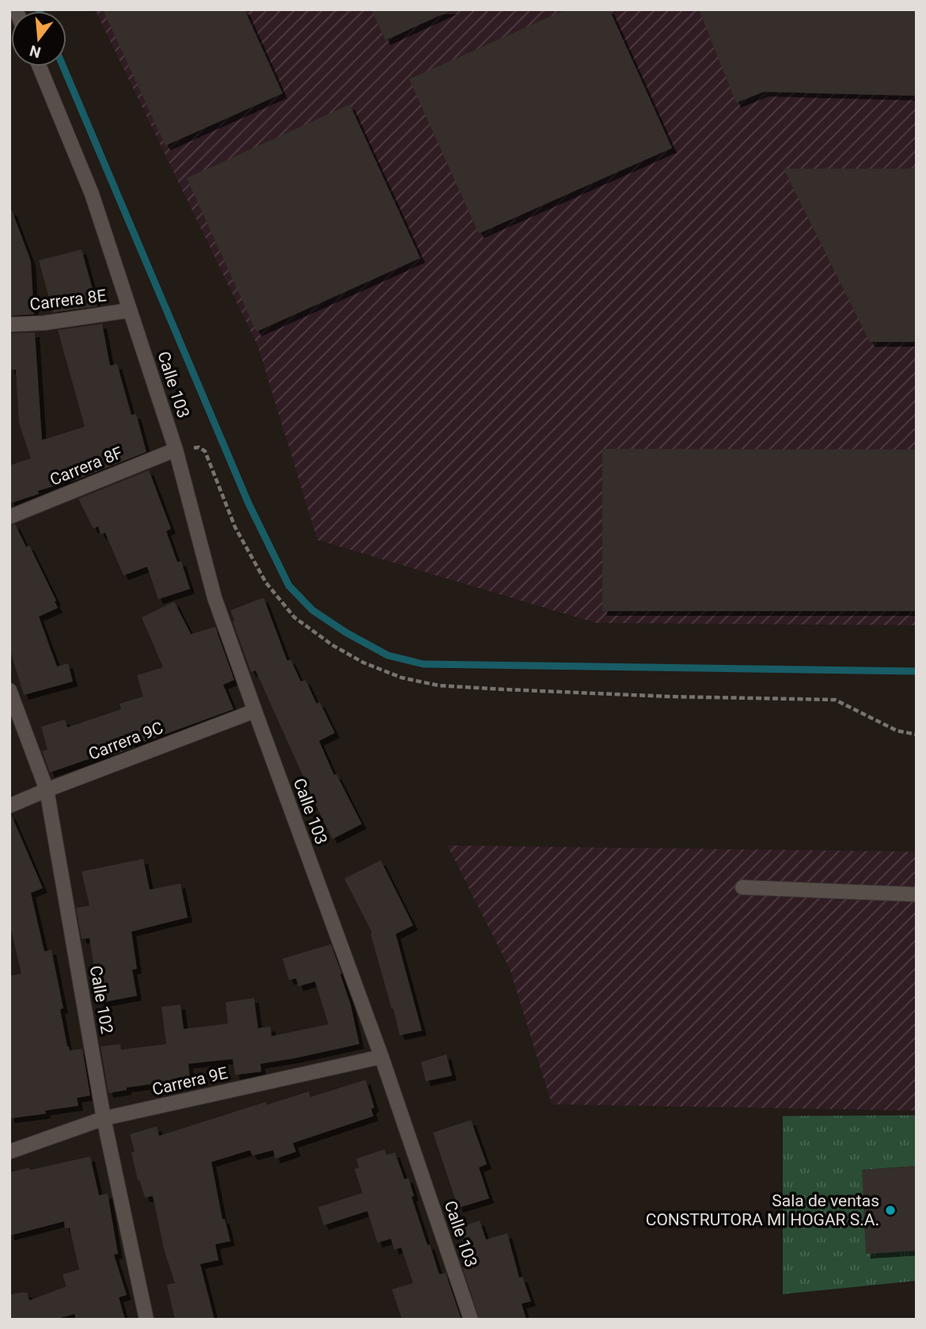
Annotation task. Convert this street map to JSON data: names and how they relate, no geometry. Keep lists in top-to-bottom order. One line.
{"streets":{"street":["Carrera 8E","Calle 103","Carrera 8F","Carrera 9C","Calle 102","Carrera 9E"]},"crossings":[["Carrera 8E","Calle 103"],["Calle 103","Carrera 8F"],["Calle 103","Carrera 9C"],["Calle 103","Carrera 9E"],["Carrera 9C","Calle 102"],["Calle 102","Carrera 9E"]],"places":["Sala de ventas CONSTRUTORA MI HOGAR S.A."],"north":"bottom"}
